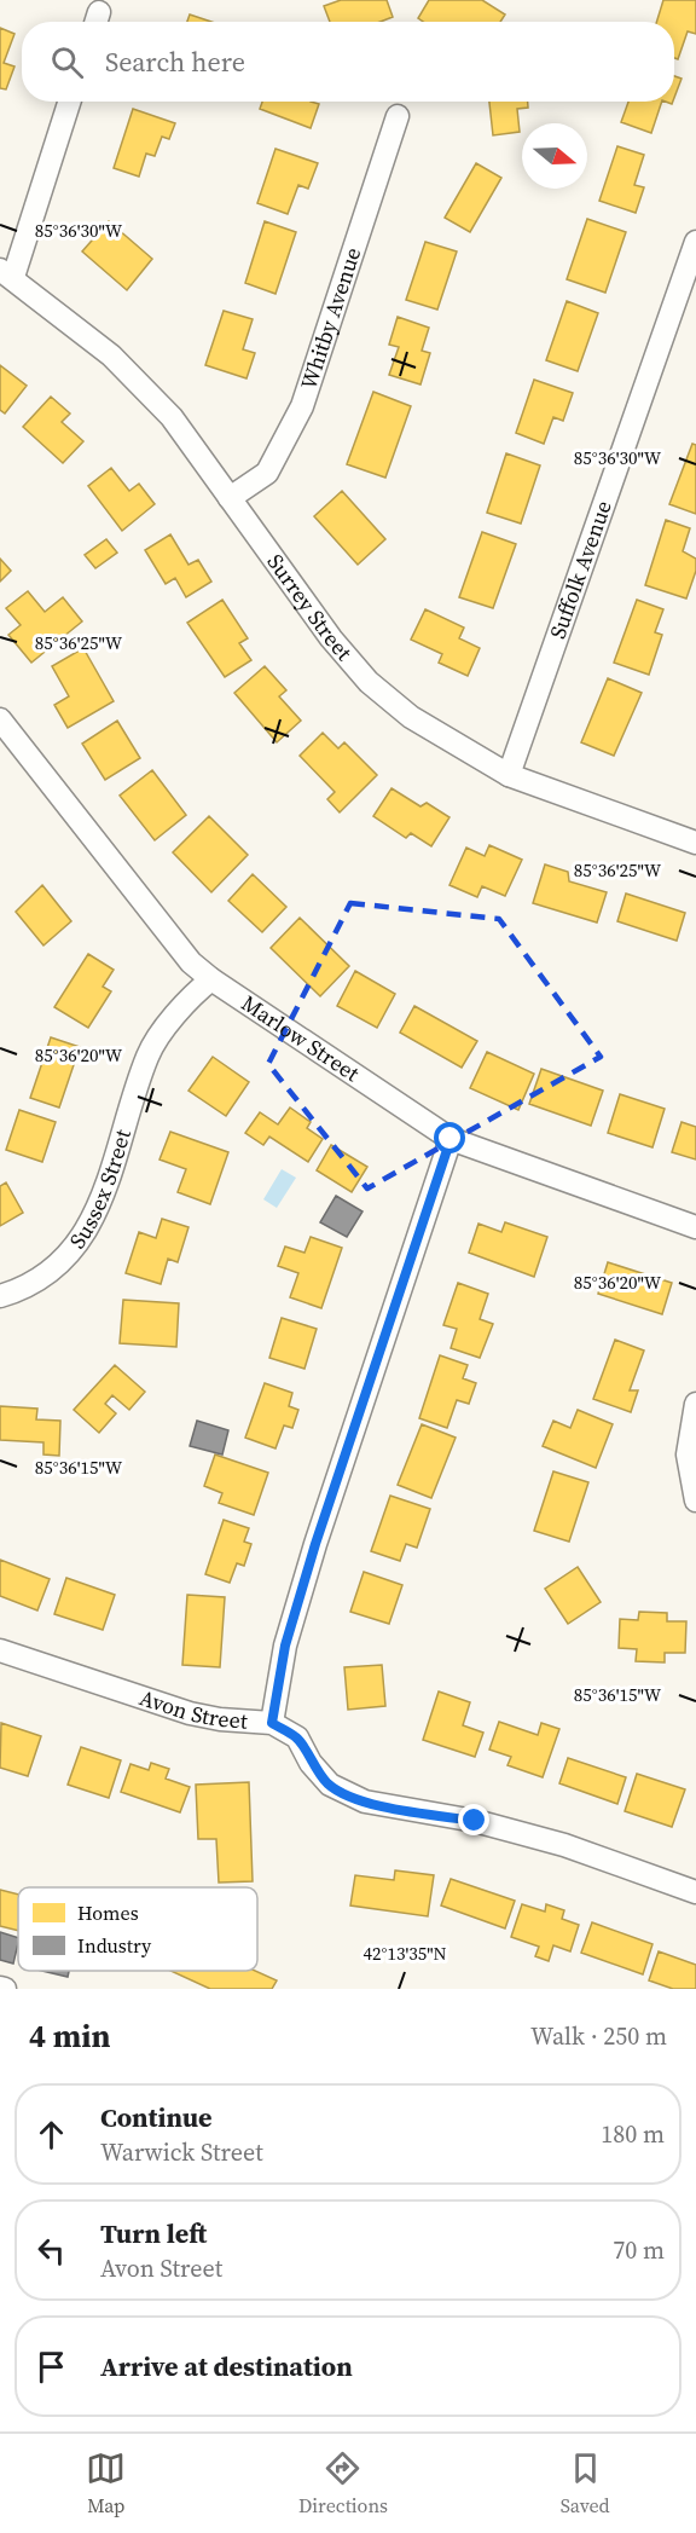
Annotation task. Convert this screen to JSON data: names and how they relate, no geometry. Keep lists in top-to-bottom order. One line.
{"streets":{"street":["Whitby Avenue","Suffolk Avenue","Surrey Street","Marlow Street","Sussex Street","Avon Street"]},"crossings":[["Whitby Avenue","Surrey Street"],["Suffolk Avenue","Surrey Street"],["Marlow Street","Sussex Street"]],"legend":["Homes","Industry"],"north":"right","page":{"search":"Search here","heading":["4 min","Walk · 250 m"],"list":[["Continue","Warwick Street","180 m"],["Turn left","Avon Street","70 m"],"Arrive at destination"],"nav":["Map","Directions","Saved"]},"coordinates":["85°36'30\"W","85°36'25\"W","85°36'20\"W","85°36'15\"W","42°13'35\"N"]}
